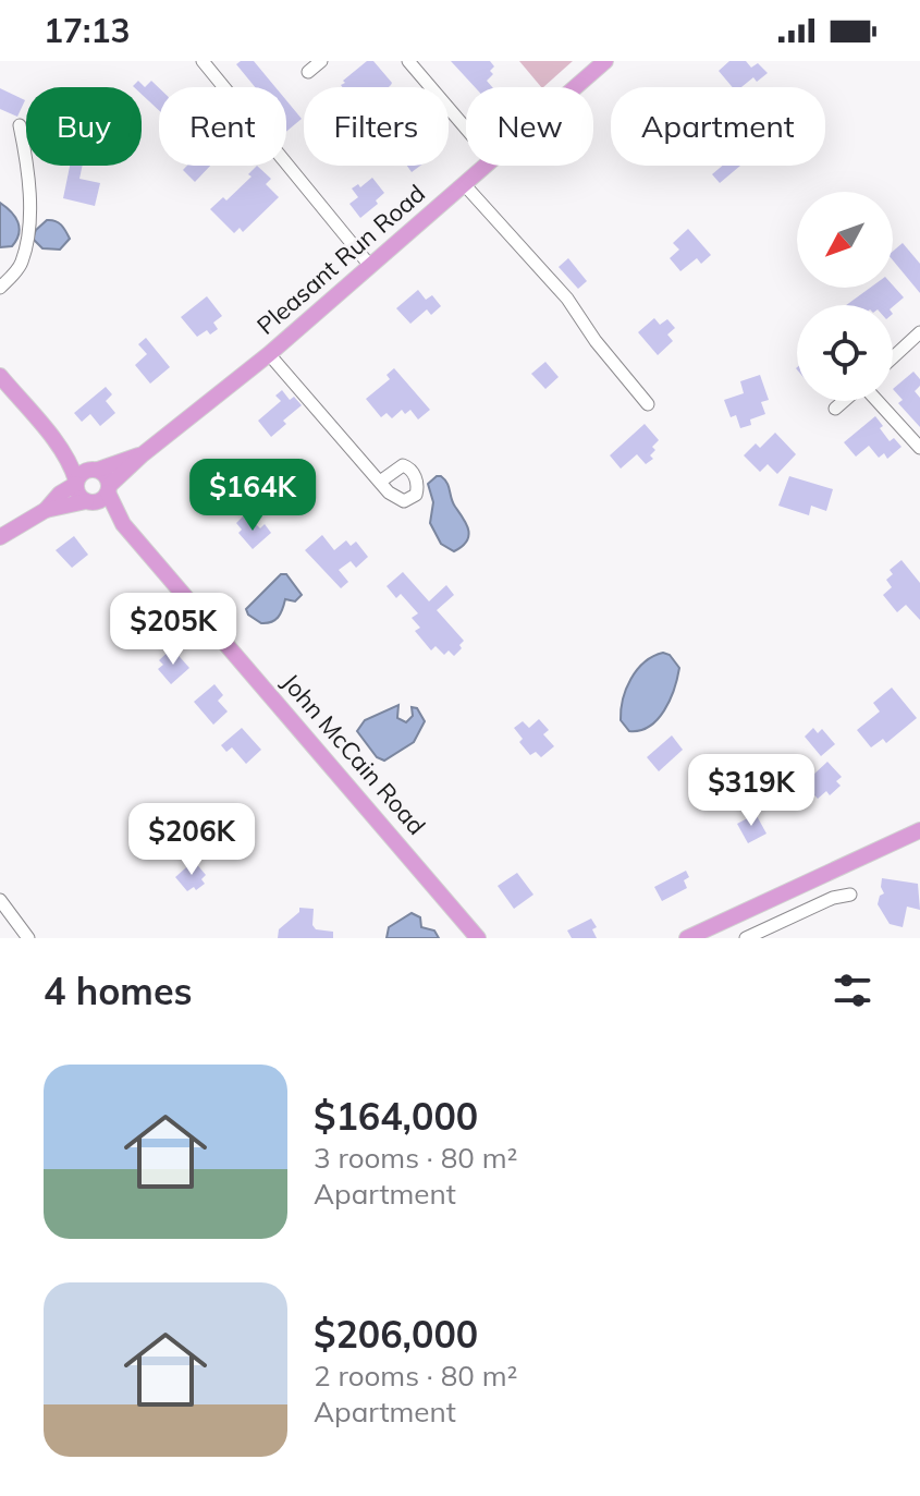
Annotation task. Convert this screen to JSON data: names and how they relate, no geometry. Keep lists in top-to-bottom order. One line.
{"streets":{"main road":["Pleasant Run Road","John McCain Road"]},"crossings":[["Pleasant Run Road","John McCain Road"]],"north":"bottom left","page":{"status":"17:13","chip":["Buy","Rent","Filters","New","Apartment"],"price":["$164K","$205K","$319K","$206K"],"heading":"4 homes","list":[{"name":"$164,000","note":"3 rooms · 80 m² · Apartment"},{"name":"$206,000","note":"2 rooms · 80 m² · Apartment"}]}}
